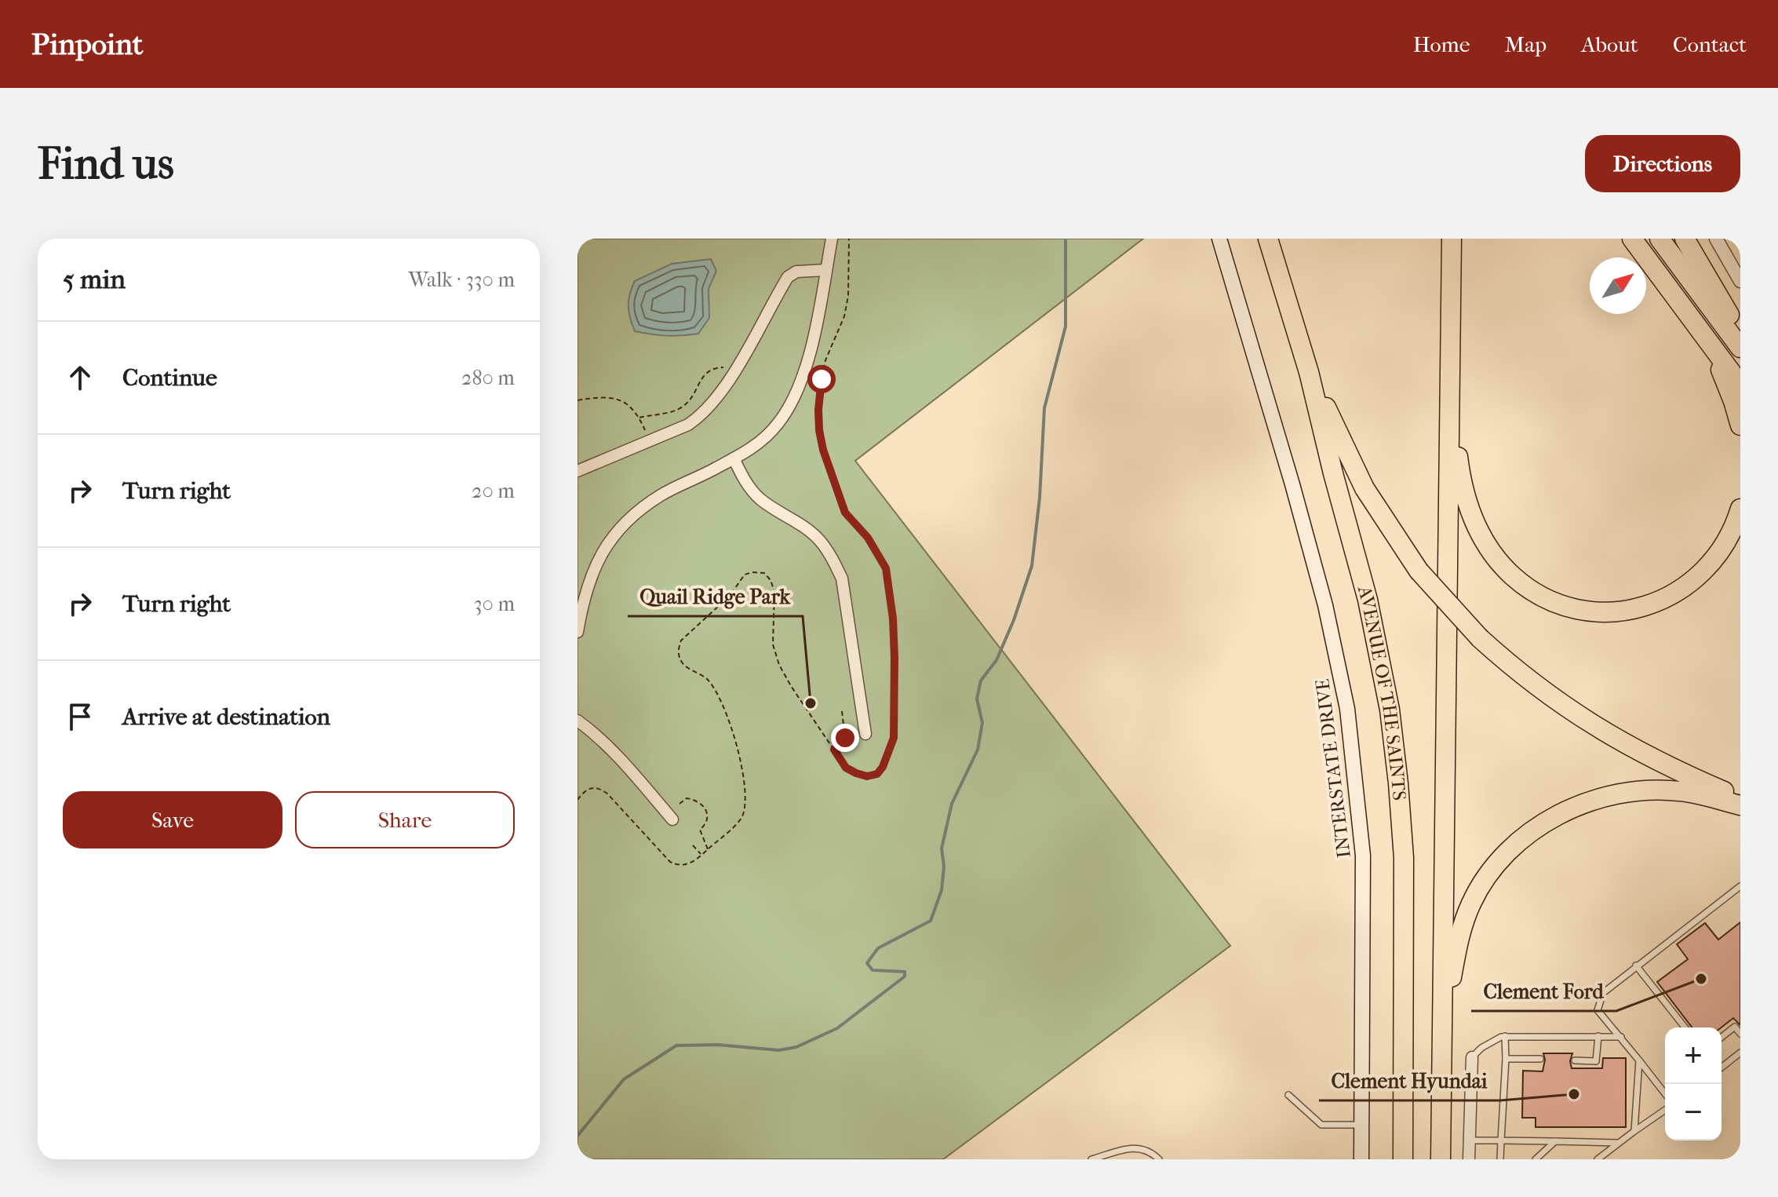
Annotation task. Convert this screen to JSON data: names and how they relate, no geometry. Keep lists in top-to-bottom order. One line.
{"streets":{"highway":["AVENUE OF THE SAINTS"],"main road":["INTERSTATE DRIVE"]},"places":["Quail Ridge Park","Clement Ford","Clement Hyundai"],"north":"top right","page":{"header":"Pinpoint","nav":["Home","Map","About","Contact"],"buttons":["Directions",["Save","Share"]],"title":"Find us","heading":["5 min","Walk · 330 m"],"list":[["Continue","280 m"],["Turn right","20 m"],["Turn right","30 m"],"Arrive at destination"],"map_buttons":["+","−"]}}
